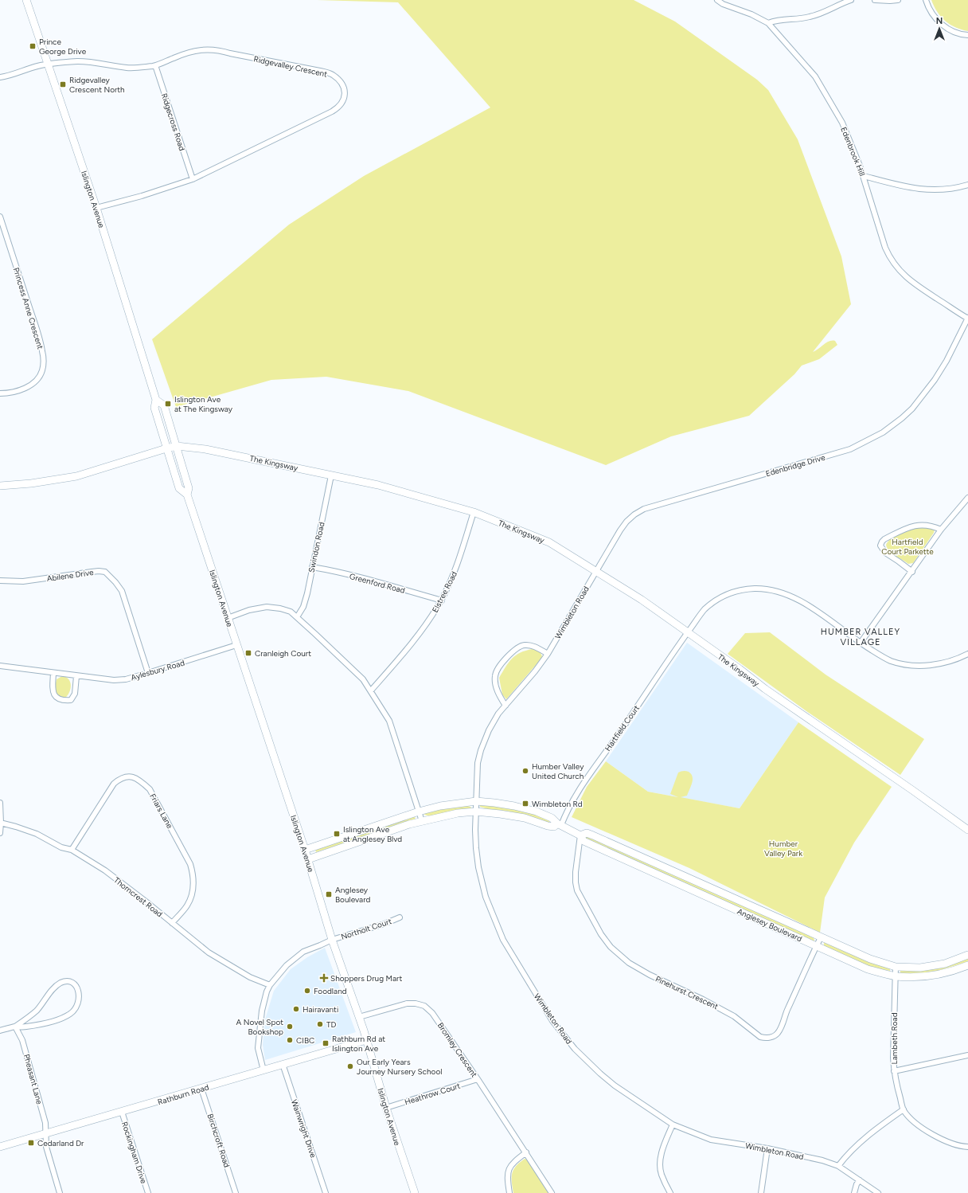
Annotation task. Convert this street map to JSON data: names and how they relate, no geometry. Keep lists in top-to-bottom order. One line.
{"streets":{"street":["Ridgevalley Crescent","Ridgecross Road","Edenbrook Hill","Islington Avenue","Princess Anne Crescent","The Kingsway","Edenbridge Drive","Swindon Road","Abilene Drive","Greenford Road","Elstree Road","Wimbleton Road","Aylesbury Road","Hartfield Court","Friars Lane","Thorncrest Road","Anglesey Boulevard","Northolt Court","Pinehurst Crescent","Lambeth Road","Bromley Crescent","Pheasant Lane","Heathrow Court","Rathburn Road","Wainwright Drive","Birchcroft Road","Rockingham Drive"]},"crossings":[["Ridgevalley Crescent","Ridgecross Road"],["Ridgevalley Crescent","Islington Avenue"],["Edenbrook Hill","Edenbridge Drive"],["Islington Avenue","The Kingsway"],["Islington Avenue","Aylesbury Road"],["Islington Avenue","Anglesey Boulevard"],["Islington Avenue","Northolt Court"],["Islington Avenue","Bromley Crescent"],["Islington Avenue","Heathrow Court"],["Islington Avenue","Rathburn Road"],["The Kingsway","Edenbridge Drive"],["The Kingsway","Swindon Road"],["The Kingsway","Elstree Road"],["The Kingsway","Wimbleton Road"],["The Kingsway","Hartfield Court"],["Edenbridge Drive","Wimbleton Road"],["Swindon Road","Greenford Road"],["Abilene Drive","Aylesbury Road"],["Greenford Road","Elstree Road"],["Wimbleton Road","Anglesey Boulevard"],["Hartfield Court","Anglesey Boulevard"],["Friars Lane","Thorncrest Road"],["Anglesey Boulevard","Pinehurst Crescent"],["Anglesey Boulevard","Lambeth Road"],["Bromley Crescent","Heathrow Court"],["Pheasant Lane","Rathburn Road"],["Rathburn Road","Wainwright Drive"],["Rathburn Road","Birchcroft Road"],["Rathburn Road","Rockingham Drive"]],"districts":["HUMBER VALLEY VILLAGE"],"parks":["Hartfield Court Parkette","Humber Valley Park"],"places":{"transit":["Prince George Drive","Ridgevalley Crescent North","Islington Ave at The Kingsway","Cranleigh Court","Wimbleton Rd","Islington Ave at Anglesey Blvd","Anglesey Boulevard","Rathburn Rd at Islington Ave","Cedarland Dr"],"other":["Humber Valley United Church","Foodland","Hairavanti","TD","A Novel Spot Bookshop","CIBC","Our Early Years Journey Nursery School"],"health":["Shoppers Drug Mart"]},"north":"top"}
